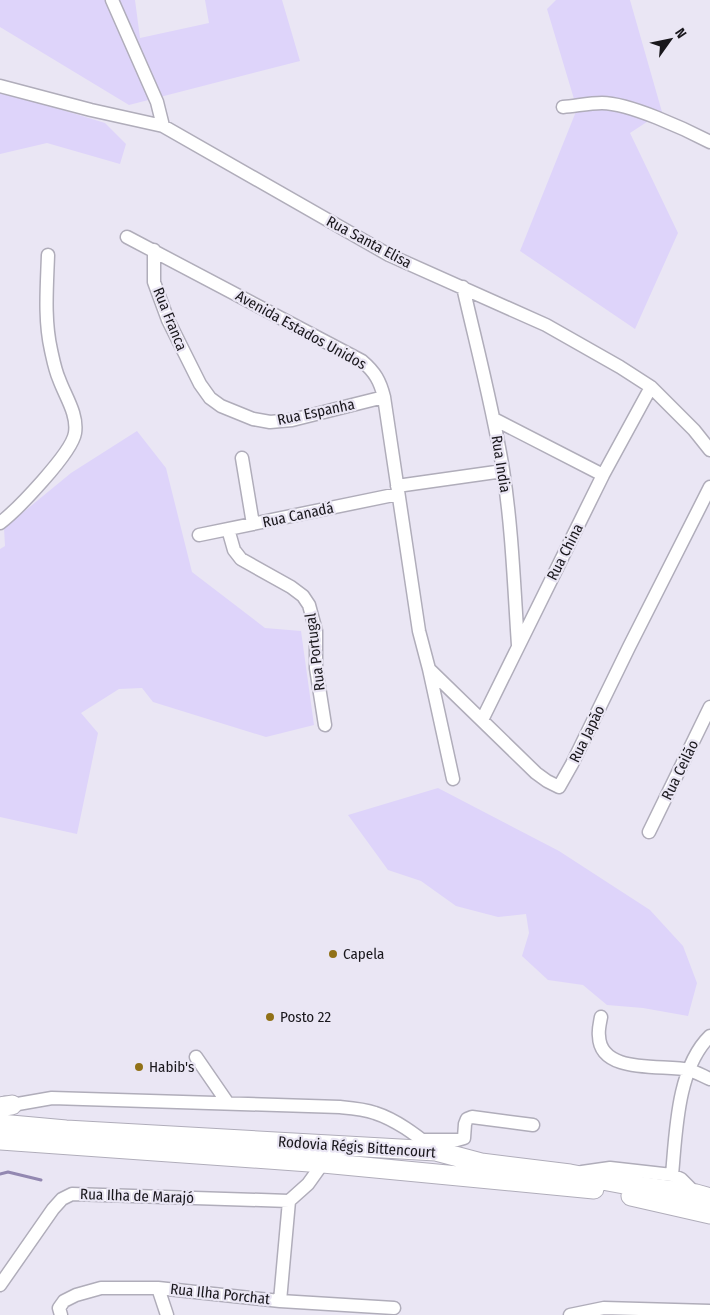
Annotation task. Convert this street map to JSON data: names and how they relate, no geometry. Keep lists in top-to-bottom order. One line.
{"streets":{"highway":["Rodovia Régis Bittencourt"],"street":["Rua Santa Elisa","Rua Franca","Avenida Estados Unidos","Rua Espanha","Rua India","Rua Canadá","Rua China","Rua Portugal","Rua Japão","Rua Ceilão","Rua Ilha de Marajó","Rua Ilha Porchat"]},"crossings":[["Rua Santa Elisa","Rua India"],["Rua Santa Elisa","Rua China"],["Rua Franca","Avenida Estados Unidos"],["Rua Franca","Rua Espanha"],["Avenida Estados Unidos","Rua Espanha"],["Avenida Estados Unidos","Rua Canadá"],["Avenida Estados Unidos","Rua Japão"],["Rua India","Rua Canadá"],["Rua India","Rua China"],["Rua Canadá","Rua Portugal"],["Rua China","Rua Japão"]],"places":["Capela","Posto 22","Habib's"],"north":"top right"}
